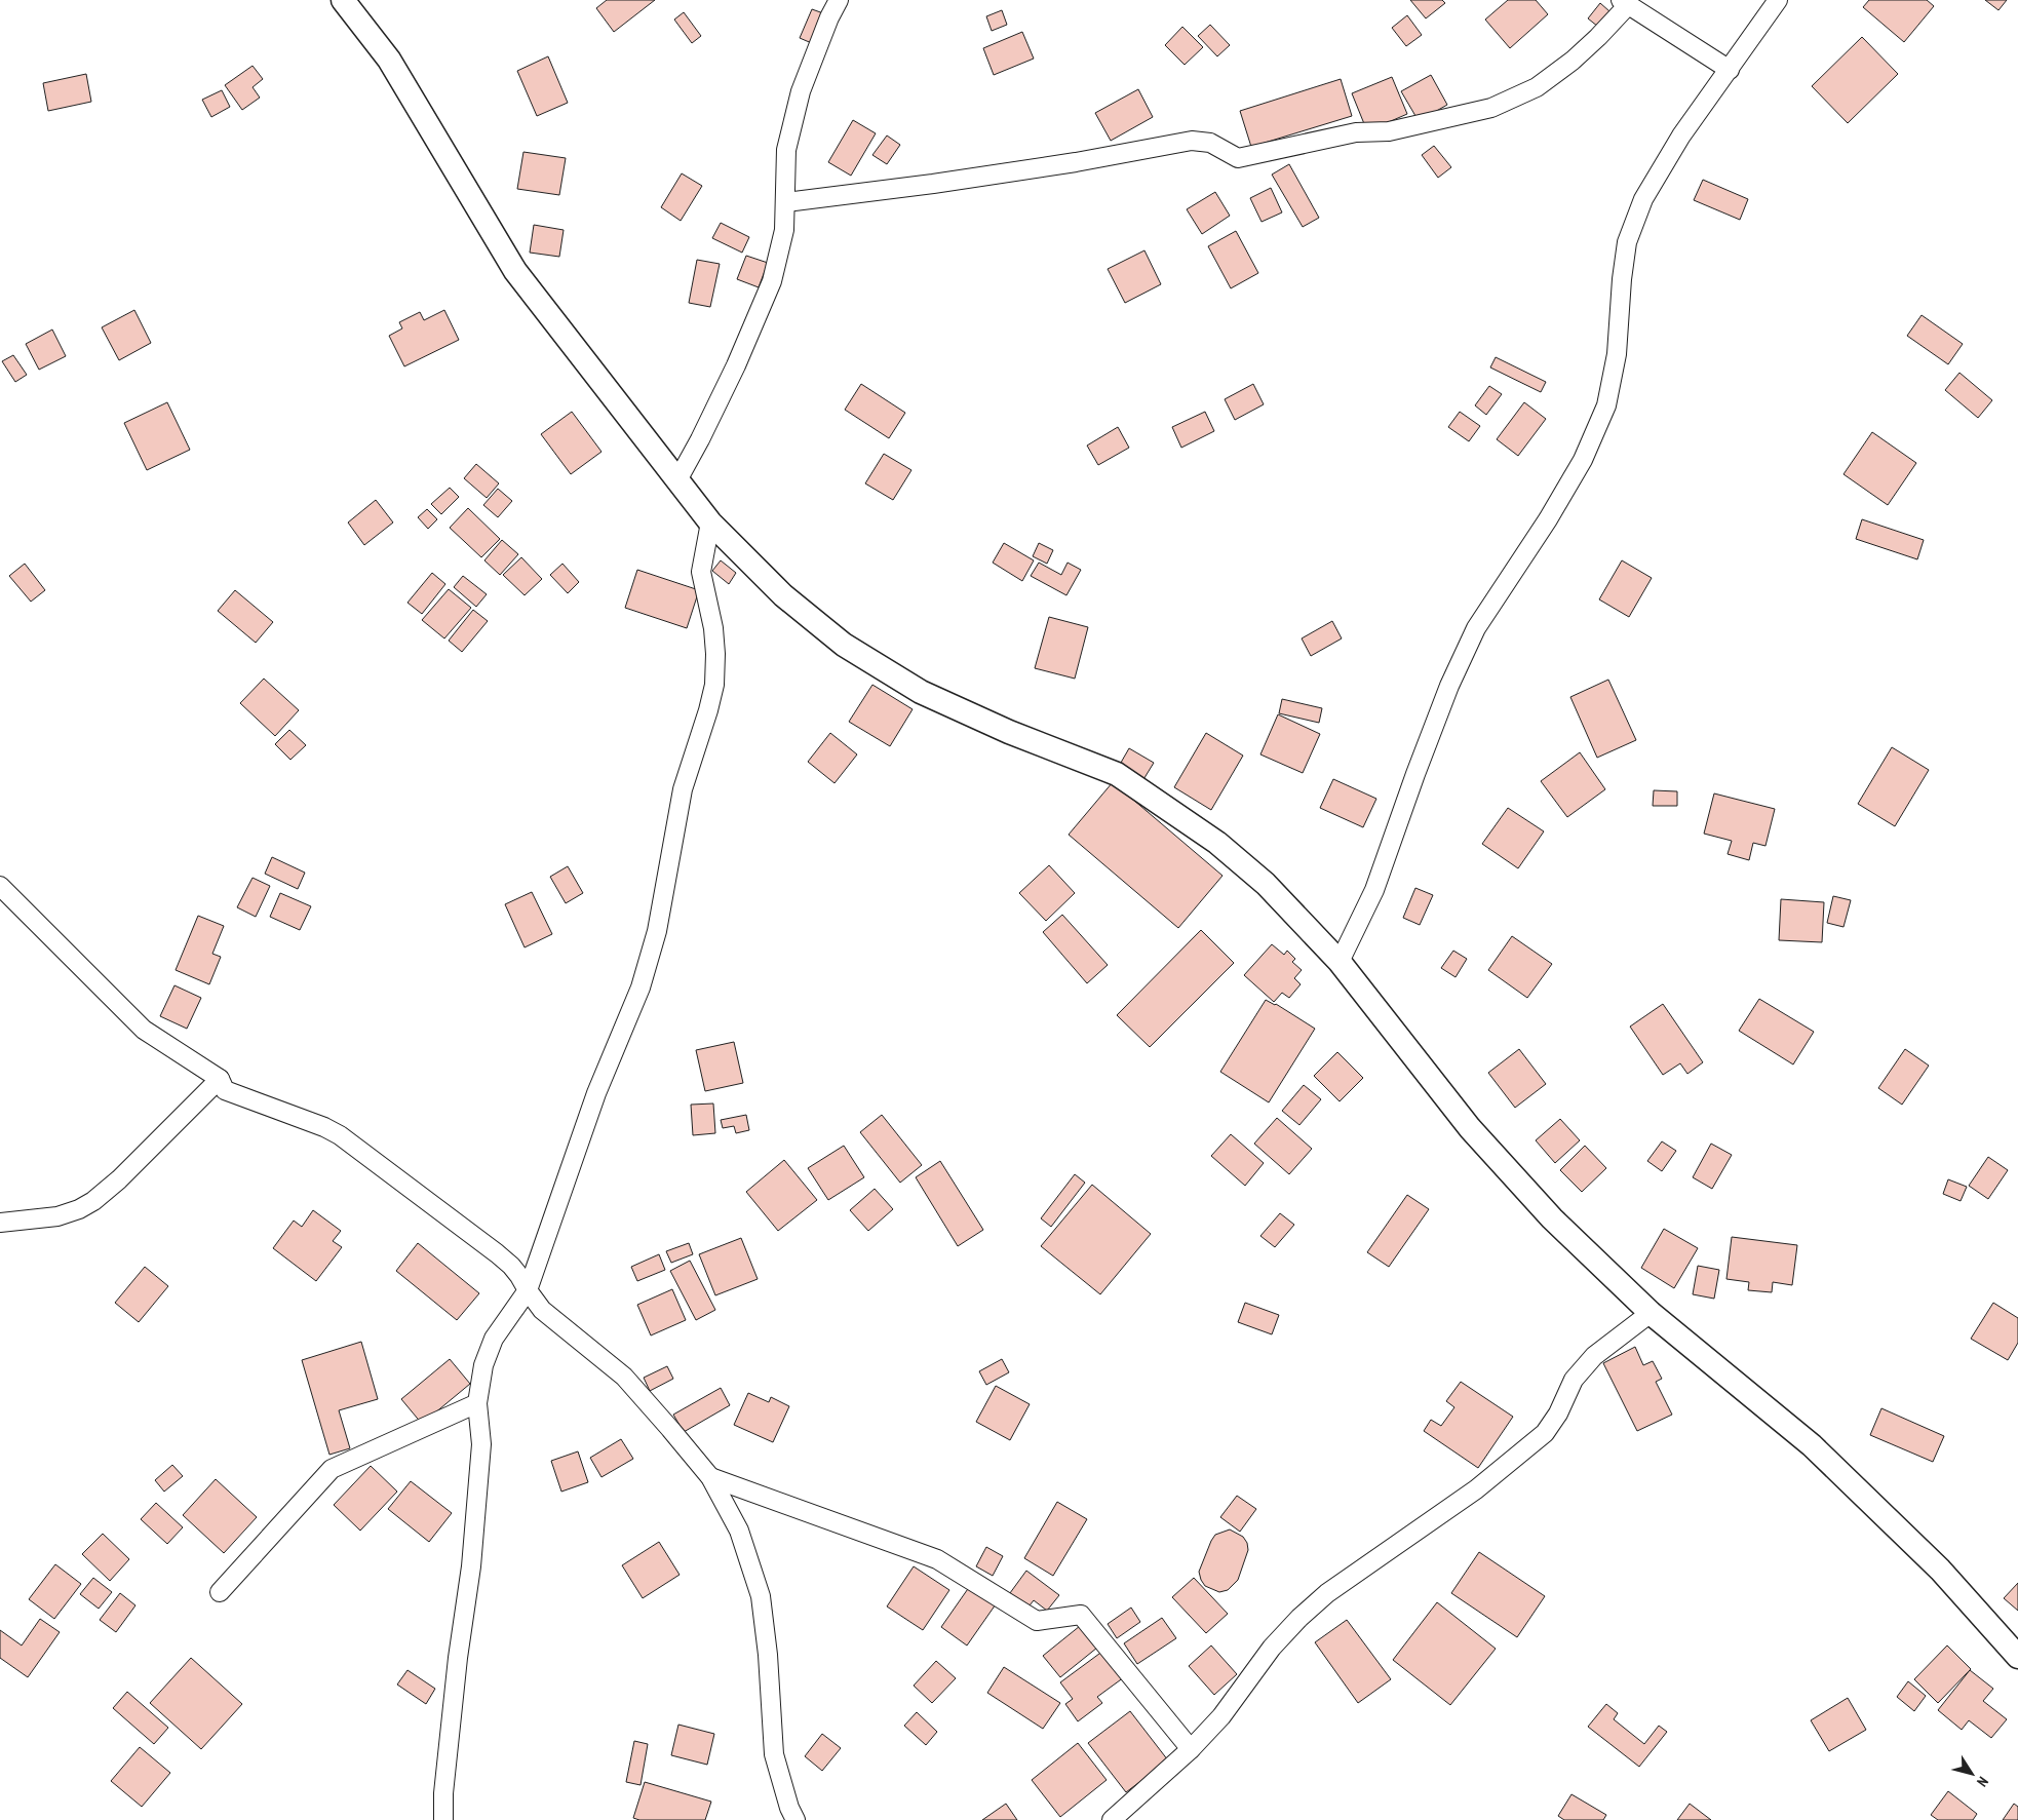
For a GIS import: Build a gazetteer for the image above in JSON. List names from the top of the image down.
{
  "north": "bottom right"
}
